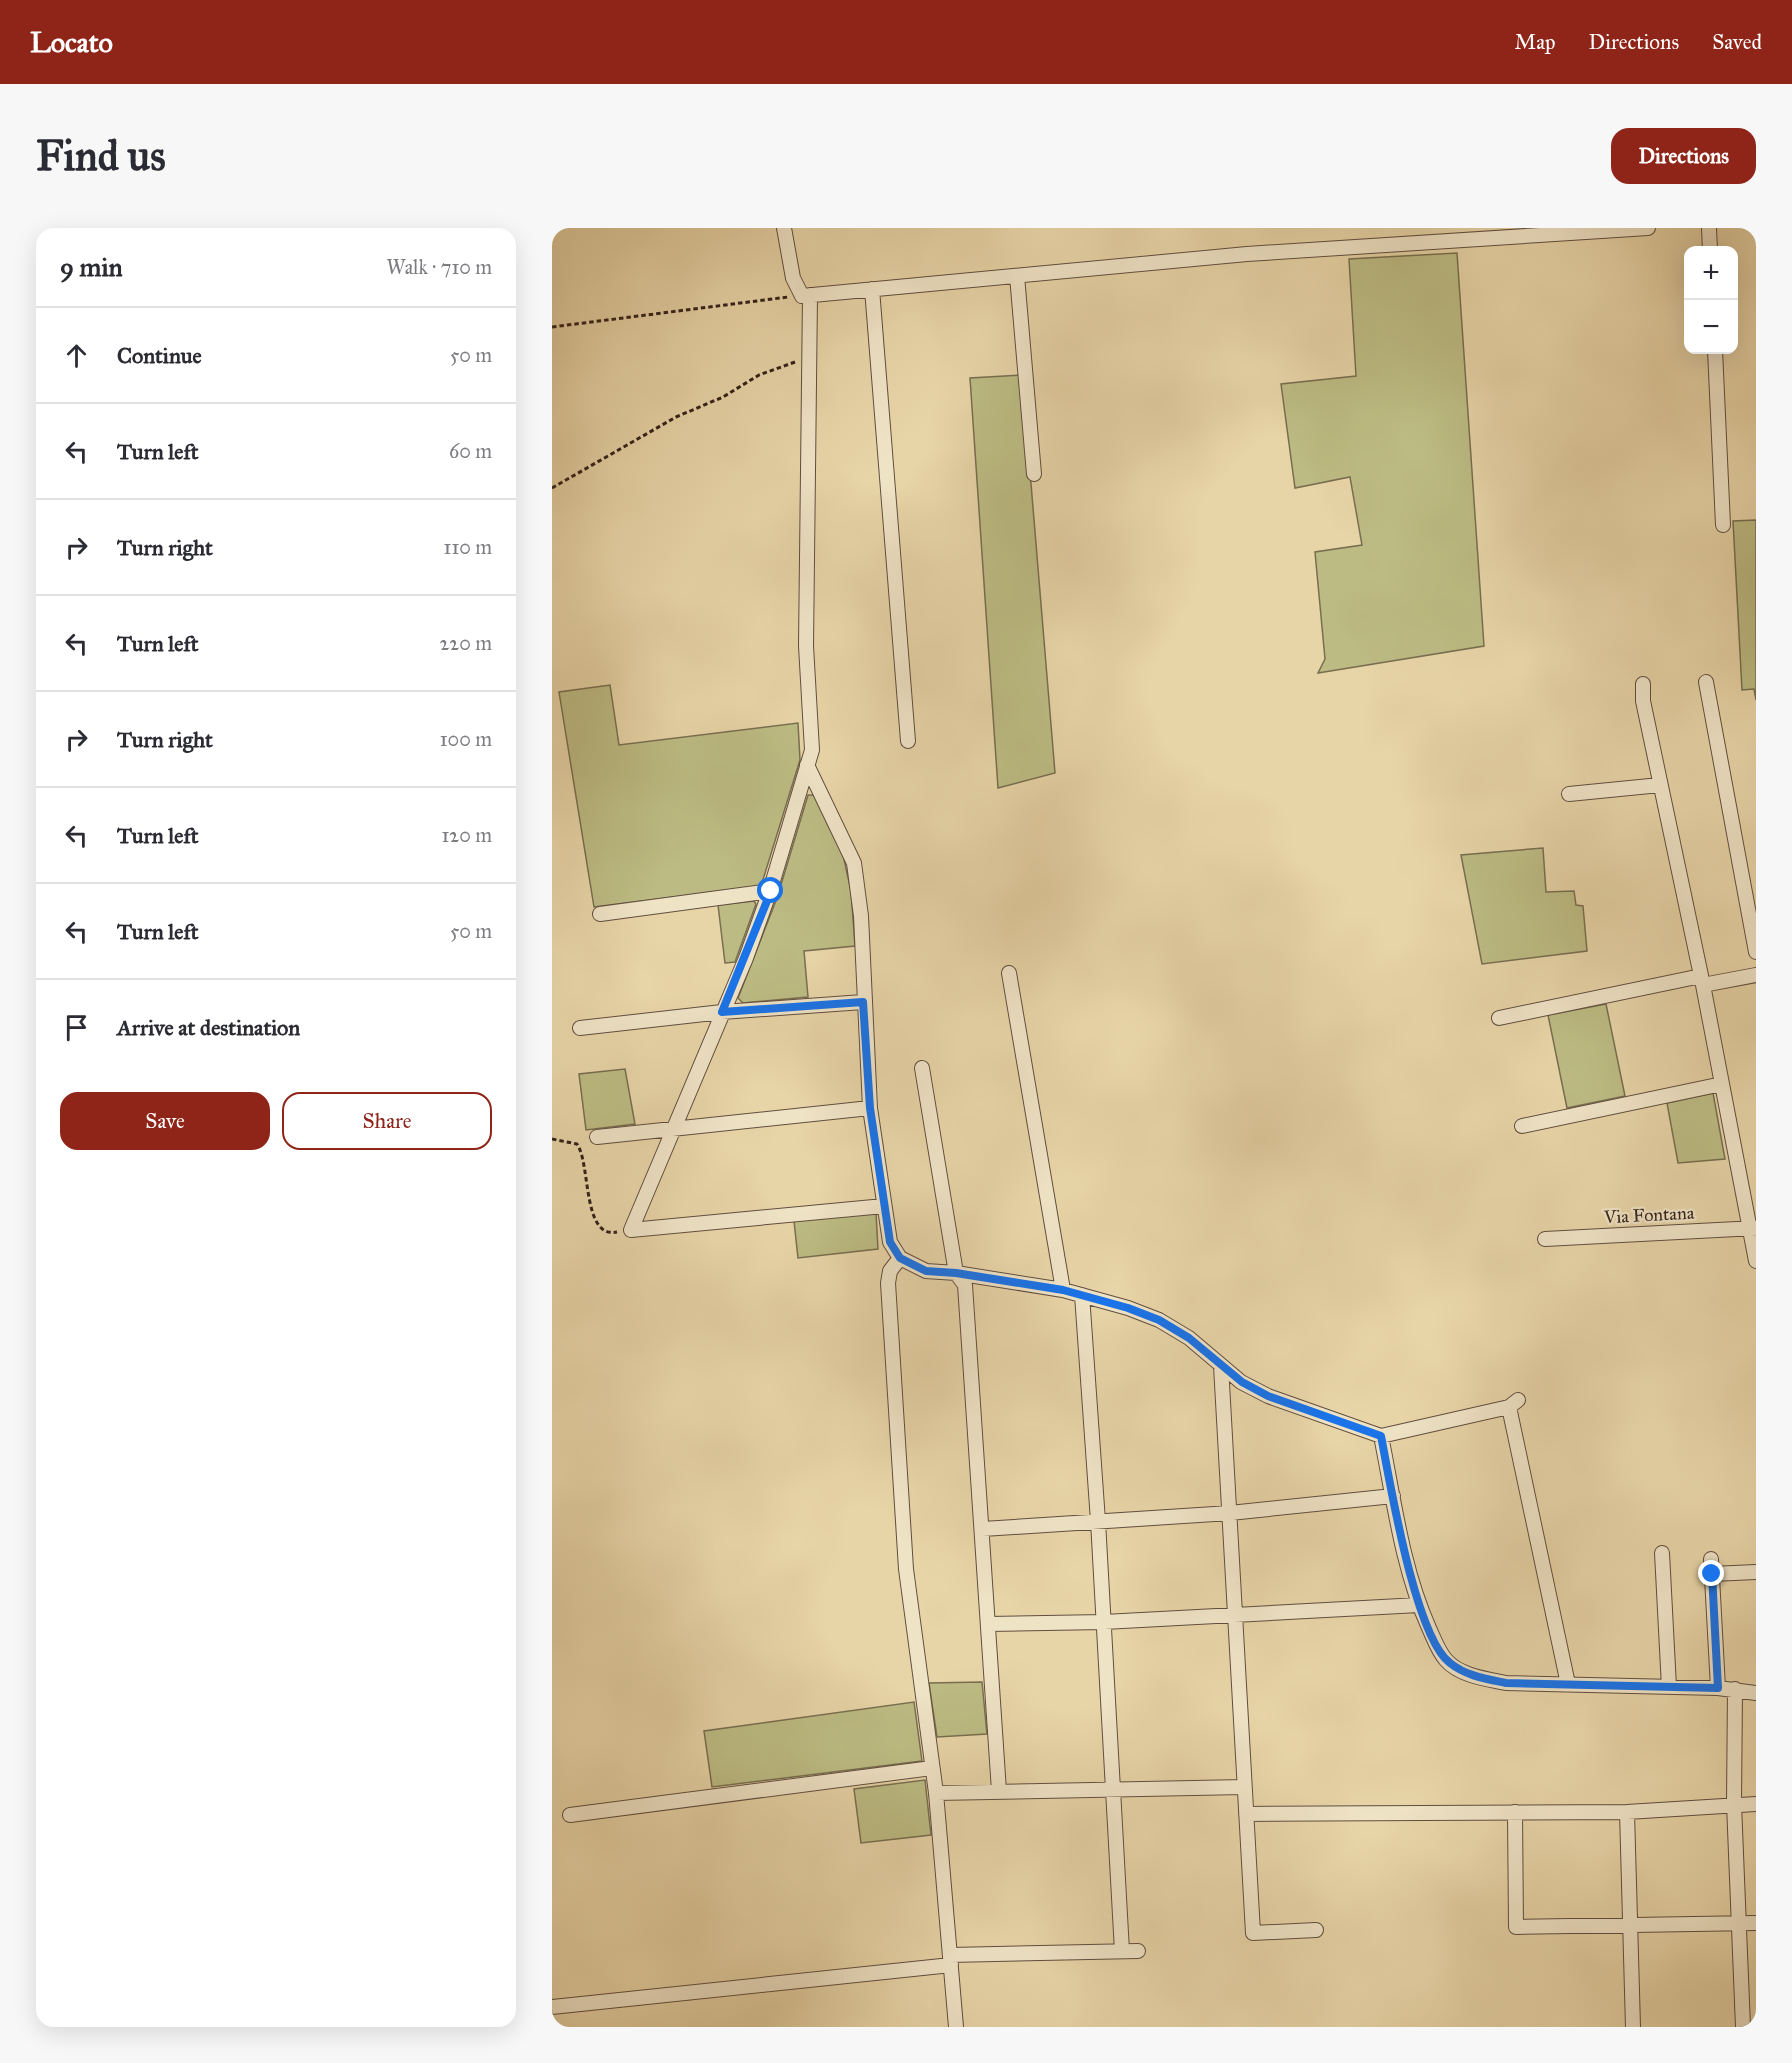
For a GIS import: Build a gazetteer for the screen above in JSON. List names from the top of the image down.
{
  "streets": {
    "street": ["Via Fontana"]
  },
  "page": {
    "header": "Locato",
    "nav": ["Map", "Directions", "Saved"],
    "buttons": [
      "Directions",
      ["Save", "Share"]
    ],
    "title": "Find us",
    "heading": ["9 min", "Walk · 710 m"],
    "map_buttons": ["+", "−"],
    "list": [
      ["Continue", "50 m"],
      ["Turn left", "60 m"],
      ["Turn right", "110 m"],
      ["Turn left", "220 m"],
      ["Turn right", "100 m"],
      ["Turn left", "120 m"],
      ["Turn left", "50 m"],
      "Arrive at destination"
    ]
  }
}
